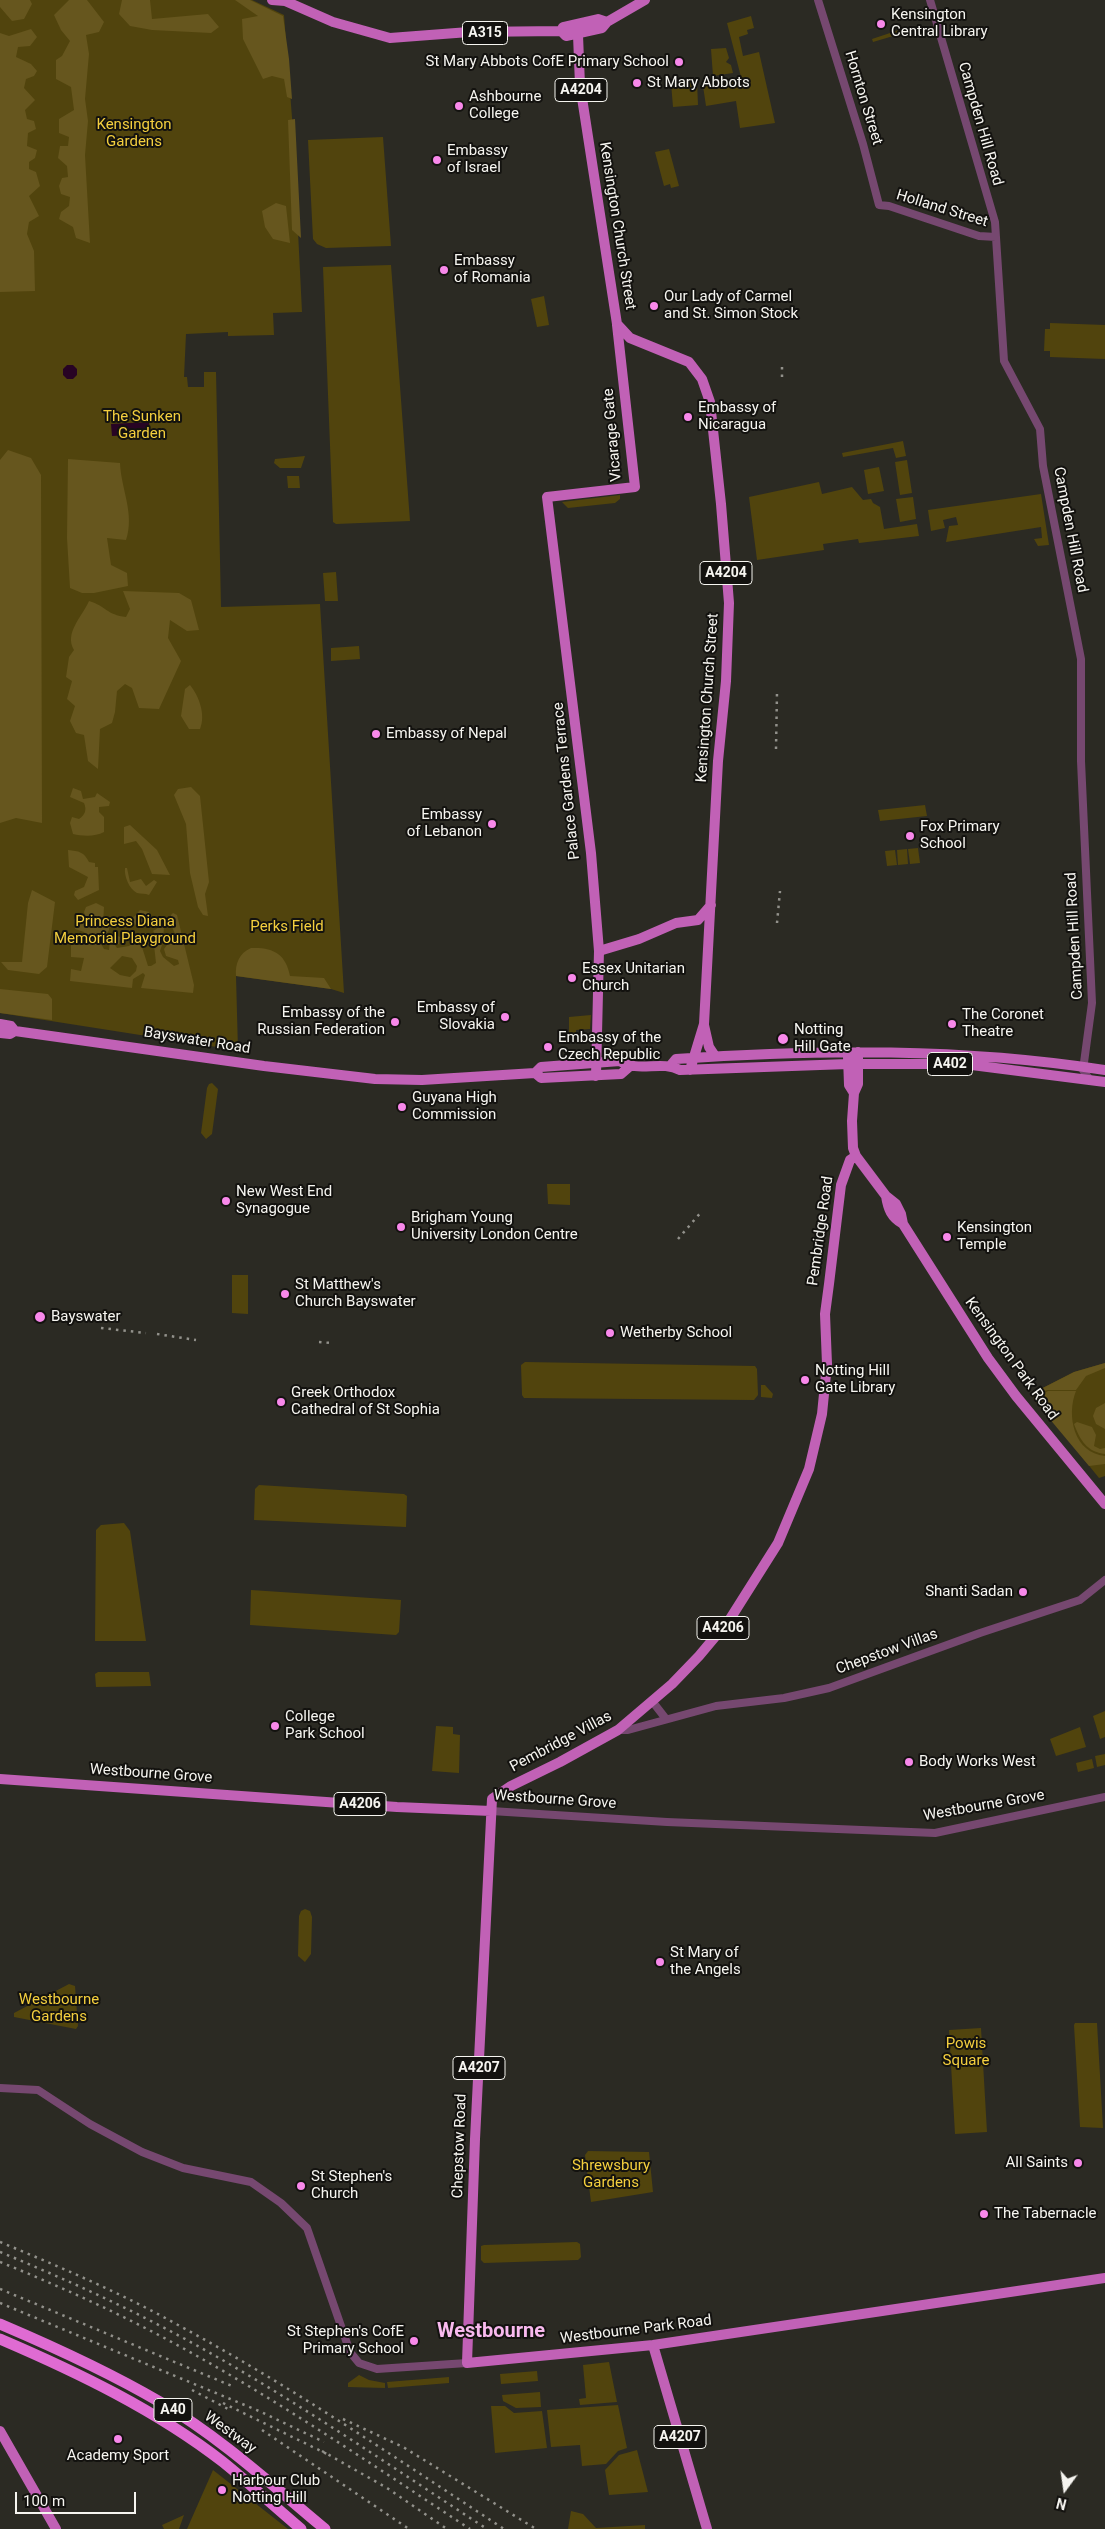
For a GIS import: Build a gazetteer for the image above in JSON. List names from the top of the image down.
{
  "streets": {
    "highway": ["A40", "Westway"],
    "main road": [
      "A315",
      "A4204",
      "Kensington Church Street",
      "Vicarage Gate",
      "Palace Gardens Terrace",
      "Bayswater Road",
      "A402",
      "Pembridge Road",
      "Kensington Park Road",
      "A4206",
      "Pembridge Villas",
      "Westbourne Grove",
      "A4207",
      "Chepstow Road",
      "Westbourne Park Road"
    ],
    "street": [
      "Hornton Street",
      "Campden Hill Road",
      "Holland Street",
      "Chepstow Villas"
    ]
  },
  "crossings": [
    ["A4204", "Kensington Church Street"],
    ["A4204", "A402"],
    ["Hornton Street", "Holland Street"],
    ["Campden Hill Road", "Holland Street"],
    ["Campden Hill Road", "A402"],
    ["Kensington Church Street", "Vicarage Gate"],
    ["Kensington Church Street", "A402"],
    ["Vicarage Gate", "Palace Gardens Terrace"],
    ["Palace Gardens Terrace", "A402"],
    ["Bayswater Road", "A402"],
    ["Pembridge Road", "Kensington Park Road"],
    ["Pembridge Road", "Pembridge Villas"],
    ["Chepstow Villas", "Pembridge Villas"],
    ["Pembridge Villas", "Westbourne Grove"],
    ["Pembridge Villas", "Chepstow Road"],
    ["Westbourne Grove", "Chepstow Road"],
    ["A4207", "Westbourne Park Road"],
    ["Chepstow Road", "Westbourne Park Road"]
  ],
  "districts": ["Westbourne"],
  "parks": [
    "Kensington Gardens",
    "The Sunken Garden",
    "Princess Diana Memorial Playground",
    "Perks Field",
    "Westbourne Gardens",
    "Powis Square",
    "Shrewsbury Gardens"
  ],
  "places": [
    "Kensington Central Library",
    "St Mary Abbots CofE Primary School",
    "St Mary Abbots",
    "Ashbourne College",
    "Embassy of Israel",
    "Embassy of Romania",
    "Our Lady of Carmel and St. Simon Stock",
    "Embassy of Nicaragua",
    "Embassy of Nepal",
    "Embassy of Lebanon",
    "Fox Primary School",
    "Essex Unitarian Church",
    "Embassy of Slovakia",
    "Embassy of the Russian Federation",
    "The Coronet Theatre",
    "Notting Hill Gate",
    "Embassy of the Czech Republic",
    "Guyana High Commission",
    "New West End Synagogue",
    "Brigham Young University London Centre",
    "Kensington Temple",
    "St Matthew's Church Bayswater",
    "Bayswater",
    "Wetherby School",
    "Notting Hill Gate Library",
    "Greek Orthodox Cathedral of St Sophia",
    "Shanti Sadan",
    "College Park School",
    "Body Works West",
    "St Mary of the Angels",
    "All Saints",
    "St Stephen's Church",
    "The Tabernacle",
    "St Stephen's CofE Primary School",
    "Academy Sport",
    "Harbour Club Notting Hill"
  ],
  "scale_bar": "100 m",
  "north": "bottom"
}
